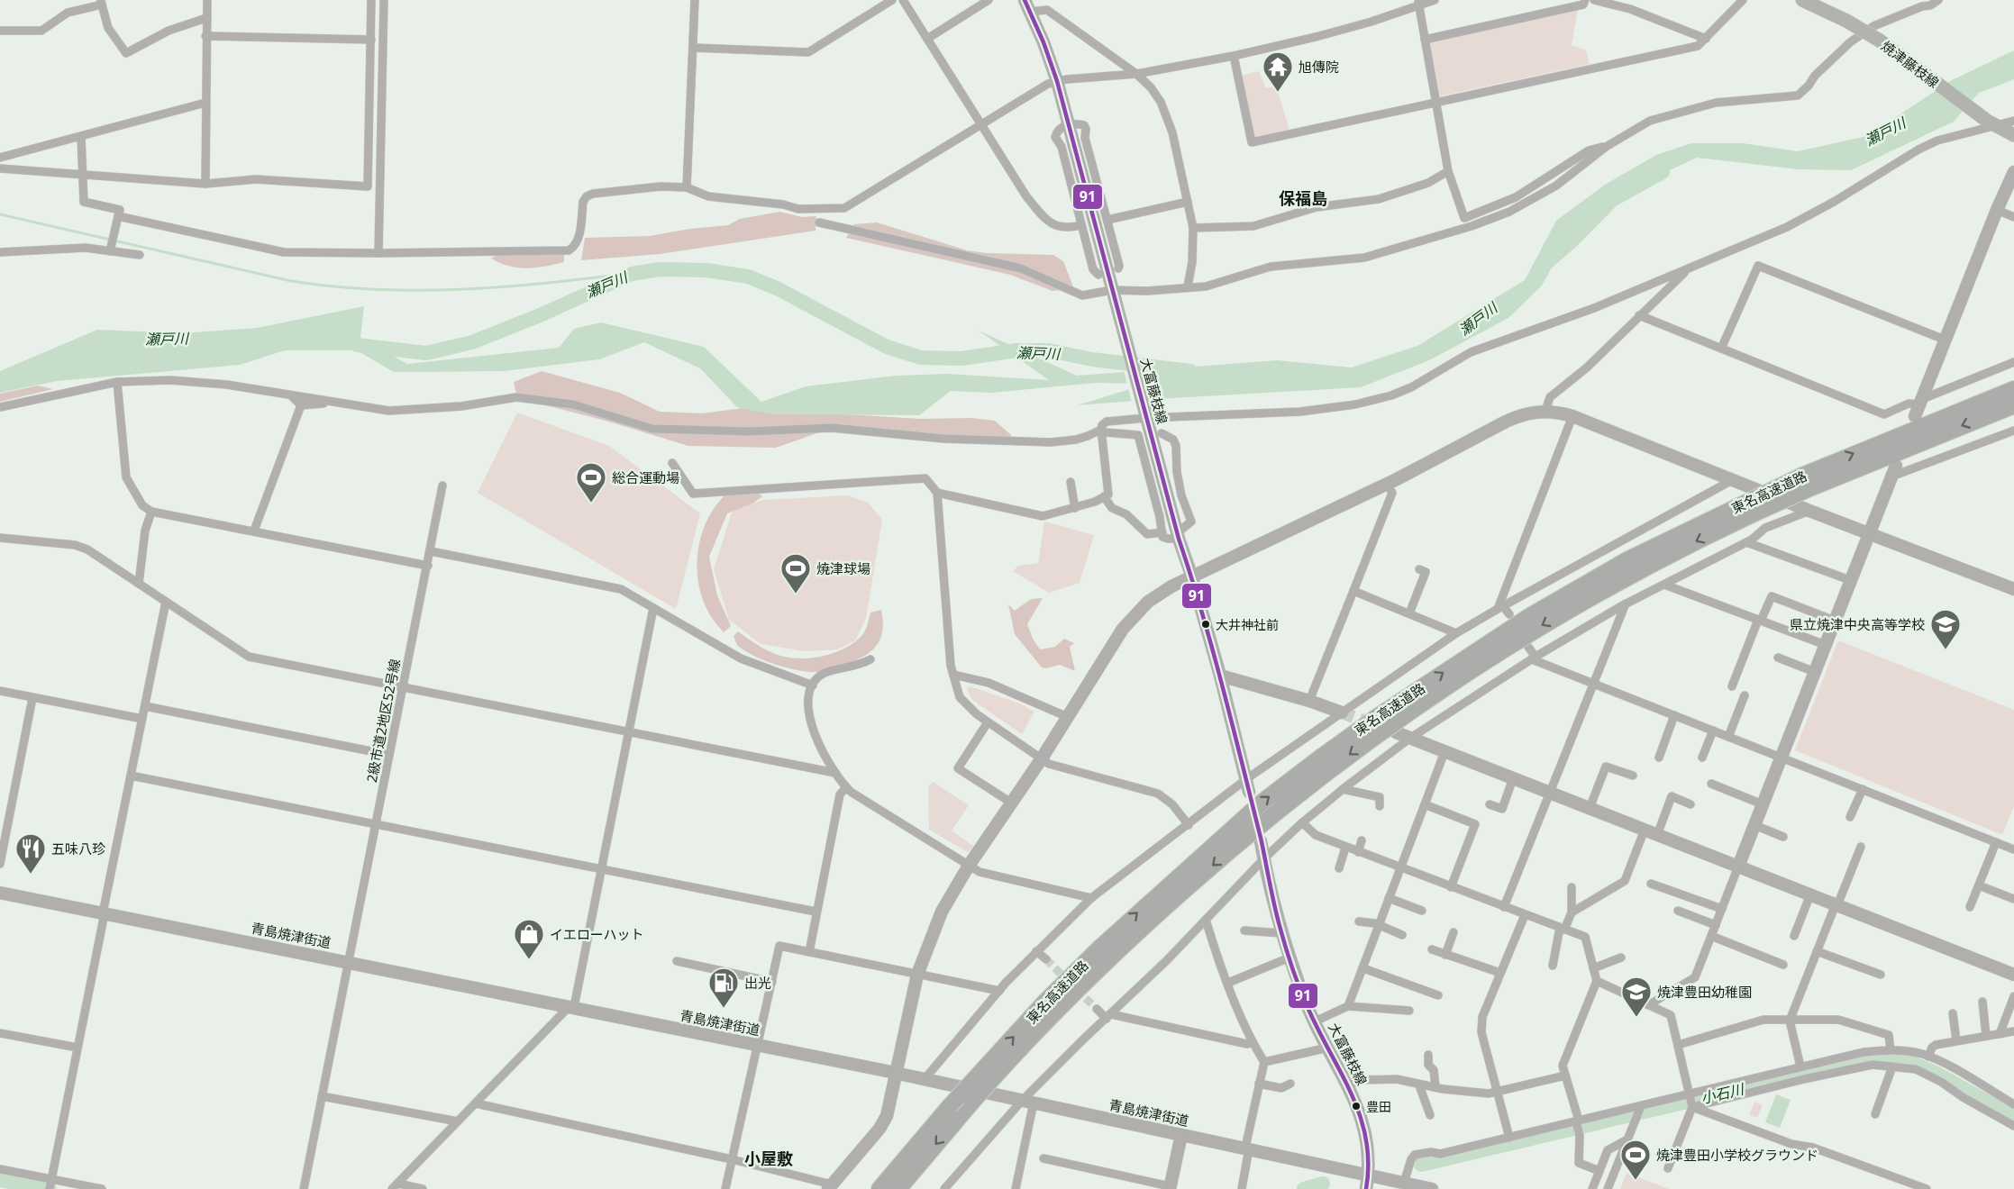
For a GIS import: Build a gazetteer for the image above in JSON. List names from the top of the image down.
{
  "streets": {
    "highway": ["東名高速道路"],
    "main road": ["焼津藤枝線"],
    "street": ["大富藤枝線", "2級市道2地区52号線", "青島焼津街道"]
  },
  "crossings": [
    ["大富藤枝線", "青島焼津街道"],
    ["2級市道2地区52号線", "青島焼津街道"]
  ],
  "districts": ["保福島", "小屋敷"],
  "water": ["瀬戸川", "小石川"],
  "places": {
    "temple": ["旭傳院"],
    "sports": ["総合運動場", "焼津球場", "焼津豊田小学校グラウンド"],
    "other": ["大井神社前", "豊田"],
    "school or university": ["県立焼津中央高等学校", "焼津豊田幼稚園"],
    "restaurant": ["五味八珍"],
    "shop": ["イエローハット"],
    "fuel station": ["出光"]
  },
  "lines": ["transit line 91"]
}
